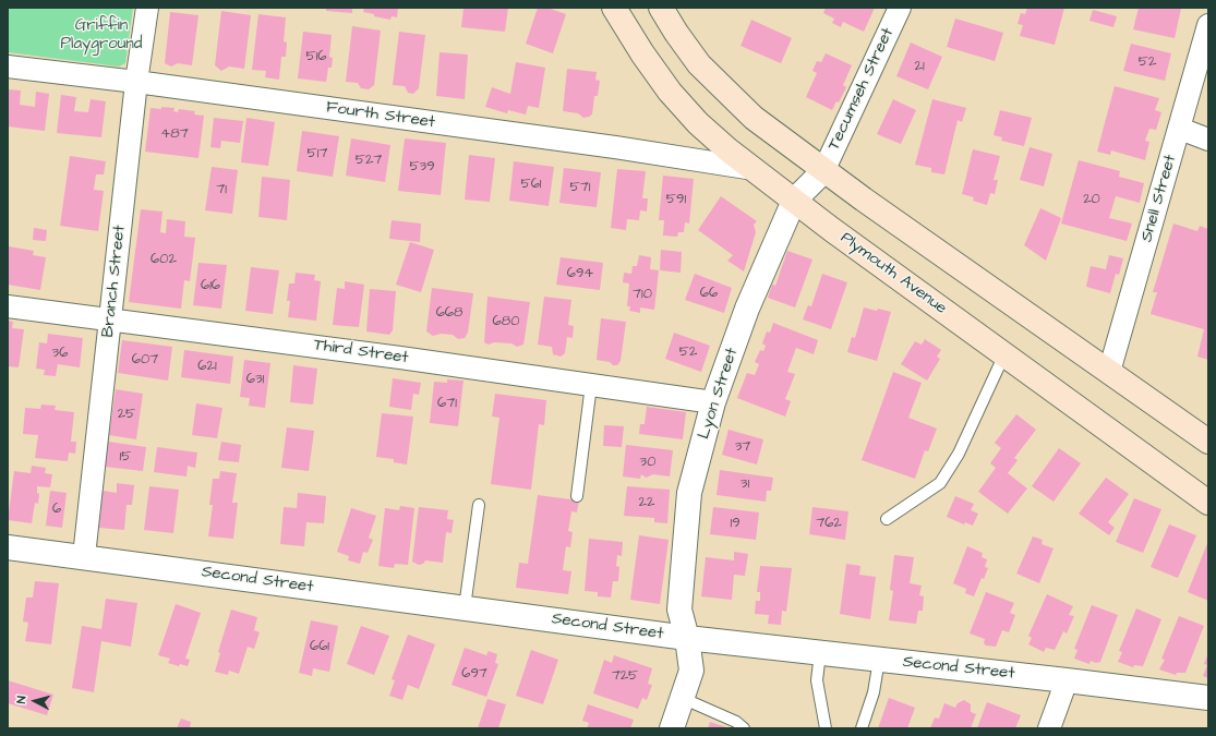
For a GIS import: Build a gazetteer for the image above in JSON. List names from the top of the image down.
{
  "streets": {
    "main road": ["Plymouth Avenue"],
    "street": [
      "Tecumseh Street",
      "Fourth Street",
      "Snell Street",
      "Branch Street",
      "Third Street",
      "Lyon Street",
      "Second Street"
    ]
  },
  "crossings": [
    ["Tecumseh Street", "Lyon Street"],
    ["Fourth Street", "Plymouth Avenue"],
    ["Fourth Street", "Branch Street"],
    ["Plymouth Avenue", "Lyon Street"],
    ["Branch Street", "Third Street"],
    ["Branch Street", "Second Street"],
    ["Third Street", "Lyon Street"],
    ["Lyon Street", "Second Street"]
  ],
  "parks": ["Griffin Playground"],
  "house_numbers": [
    "516",
    "52",
    "21",
    "487",
    "517",
    "527",
    "539",
    "561",
    "571",
    "71",
    "591",
    "20",
    "602",
    "694",
    "616",
    "66",
    "710",
    "668",
    "680",
    "52",
    "36",
    "607",
    "621",
    "631",
    "671",
    "25",
    "37",
    "15",
    "30",
    "31",
    "22",
    "6",
    "19",
    "762",
    "661",
    "697",
    "725"
  ],
  "north": "left"
}
